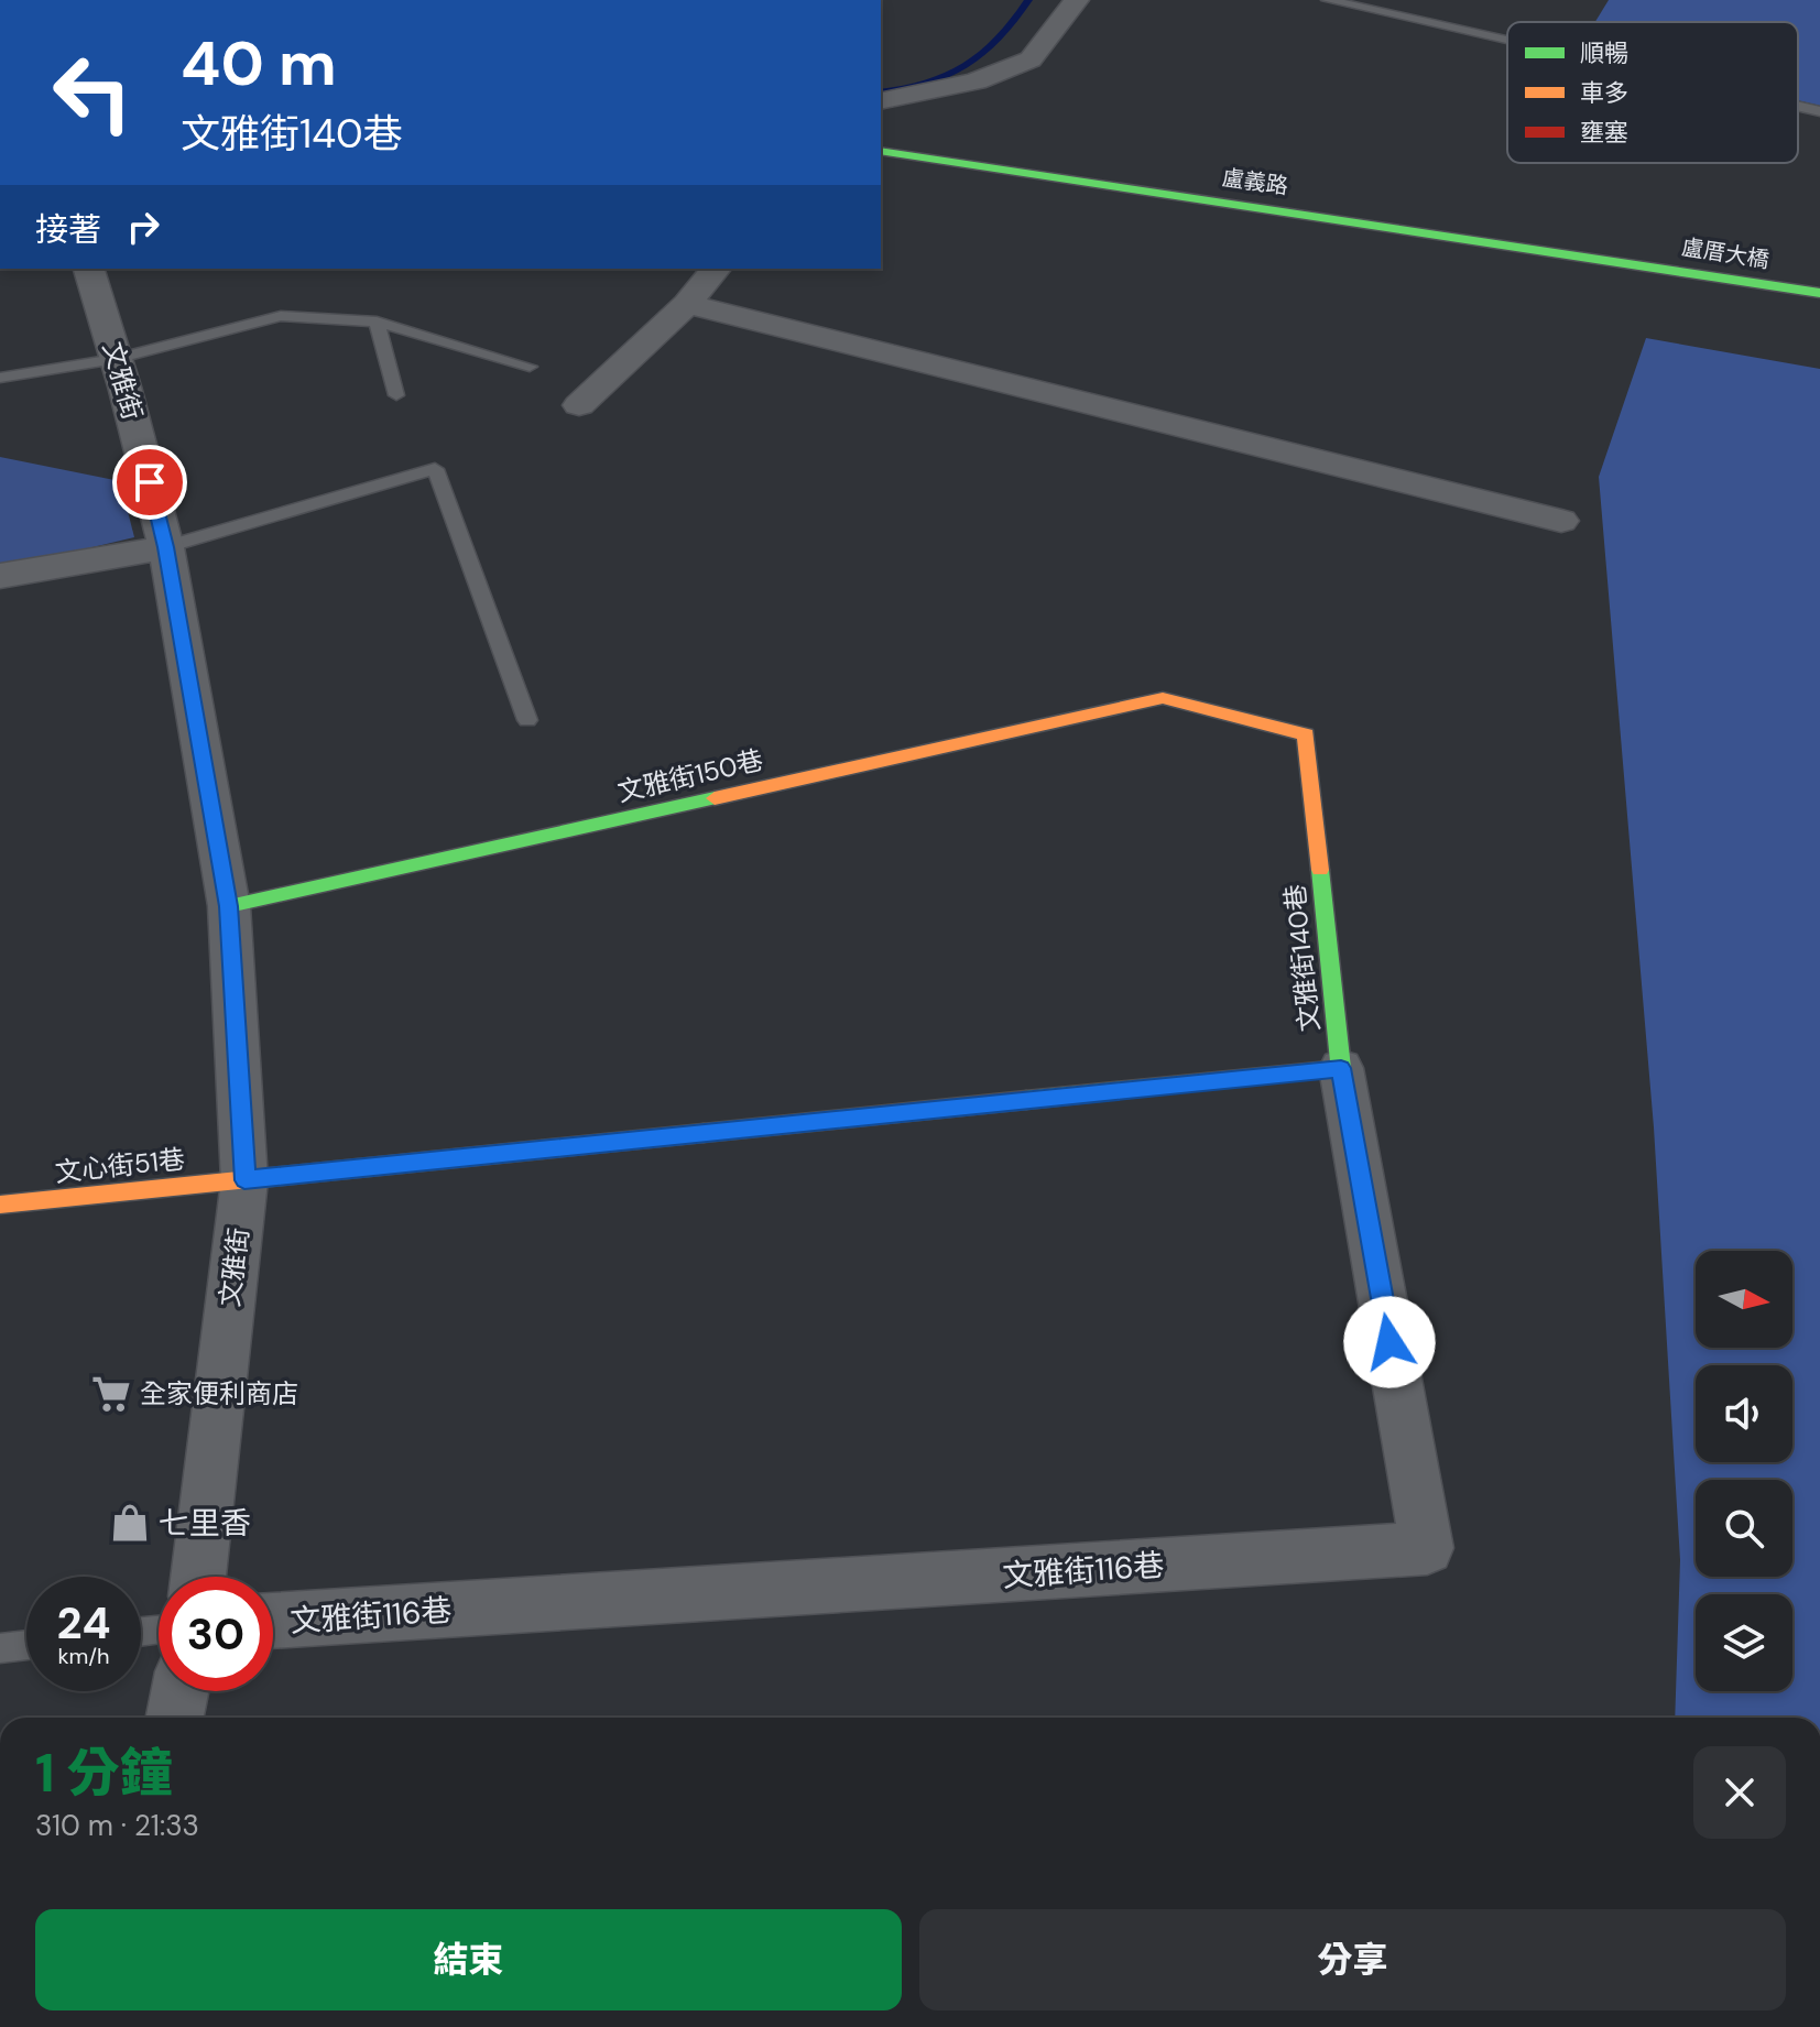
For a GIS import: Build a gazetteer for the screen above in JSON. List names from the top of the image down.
{
  "streets": {
    "street": [
      "盧義路",
      "盧厝大橋",
      "文雅街",
      "文雅街150巷",
      "文雅街140巷",
      "文心街51巷",
      "文雅街116巷"
    ]
  },
  "crossings": [
    ["盧義路", "盧厝大橋"],
    ["文雅街", "文雅街150巷"],
    ["文雅街", "文雅街140巷"],
    ["文雅街", "文心街51巷"],
    ["文雅街150巷", "文雅街140巷"],
    ["文雅街140巷", "文心街51巷"],
    ["文雅街140巷", "文雅街116巷"]
  ],
  "places": {
    "supermarket": ["全家便利商店"],
    "shop": ["七里香"]
  },
  "legend": ["順暢", "車多", "壅塞"],
  "north": "right",
  "page": {
    "turn": ["40 m", "文雅街140巷"],
    "then": "接著",
    "speed": "24 km/h",
    "limit": "30",
    "heading": ["1 分鐘", "310 m · 21:33"],
    "buttons": ["結束", "分享"]
  }
}
